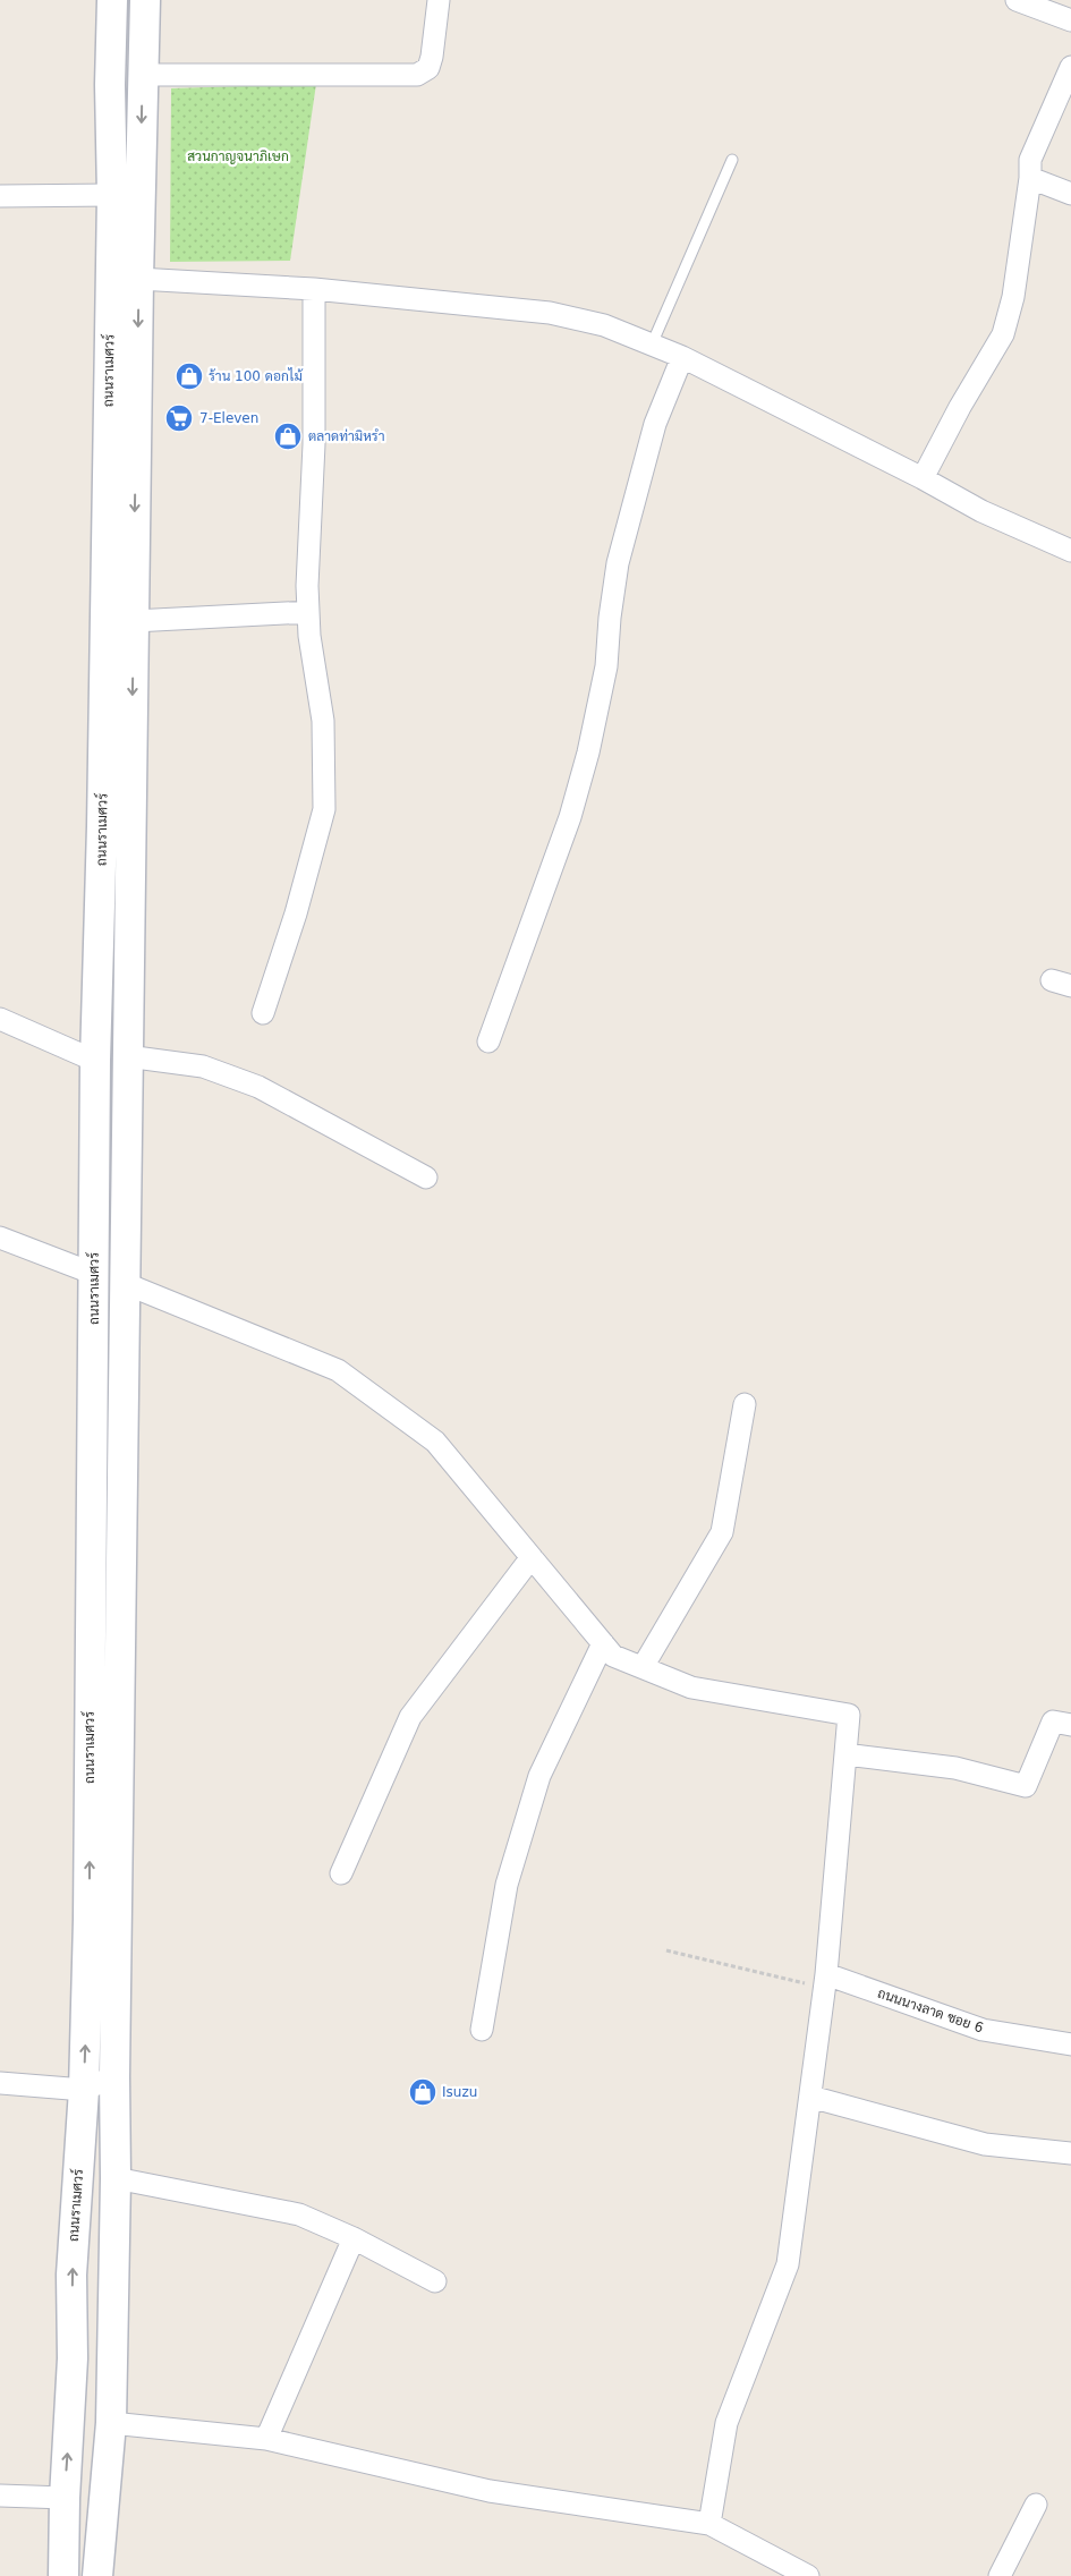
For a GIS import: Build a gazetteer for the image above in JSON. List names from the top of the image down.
{
  "streets": {
    "main road": ["ถนนราเมศวร์"],
    "street": ["ถนนนางลาด ซอย 6"]
  },
  "parks": ["สวนกาญจนาภิเษก"],
  "places": {
    "shop": ["ร้าน 100 ดอกไม้", "ตลาดท่ามิหรำ", "Isuzu"],
    "supermarket": ["7-Eleven"]
  }
}
